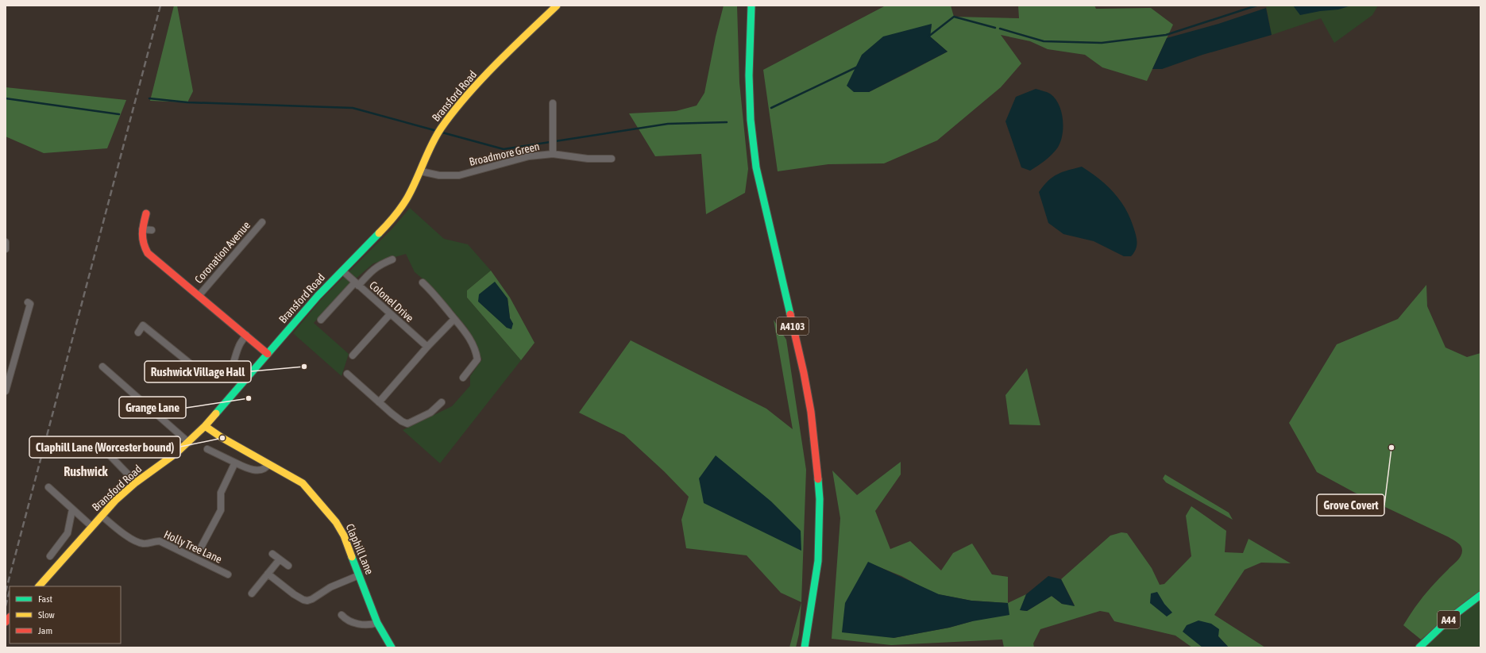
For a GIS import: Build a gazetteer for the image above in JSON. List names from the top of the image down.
{
  "streets": {
    "main road": [
      "Bransford Road",
      "A4103",
      "Claphill Lane",
      "A44"
    ],
    "street": [
      "Broadmore Green",
      "Coronation Avenue",
      "Colonel Drive",
      "Holly Tree Lane"
    ]
  },
  "crossings": [
    ["Bransford Road", "Broadmore Green"],
    ["Bransford Road", "Colonel Drive"],
    ["Bransford Road", "Holly Tree Lane"],
    ["Bransford Road", "Claphill Lane"]
  ],
  "districts": ["Rushwick"],
  "places": [
    "Rushwick Village Hall",
    "Grange Lane",
    "Claphill Lane (Worcester bound)",
    "Grove Covert"
  ],
  "legend": ["Fast", "Slow", "Jam"]
}
